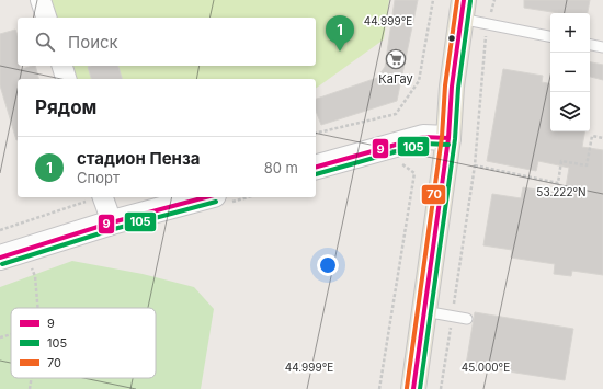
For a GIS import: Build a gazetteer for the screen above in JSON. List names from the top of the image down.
{
  "places": {
    "supermarket": ["КаГау"]
  },
  "lines": ["transit line 9", "transit line 70", "transit line 105"],
  "legend": ["9", "105", "70"],
  "page": {
    "map_buttons": ["+", "−"],
    "pins": "1",
    "search": "Поиск",
    "heading": "Рядом",
    "list": [
      {
        "mark": "1",
        "name": "стадион Пенза",
        "note": "Спорт",
        "value": "80 m"
      }
    ]
  },
  "coordinates": ["44.999°E", "53.222°N", "45.000°E"]
}
